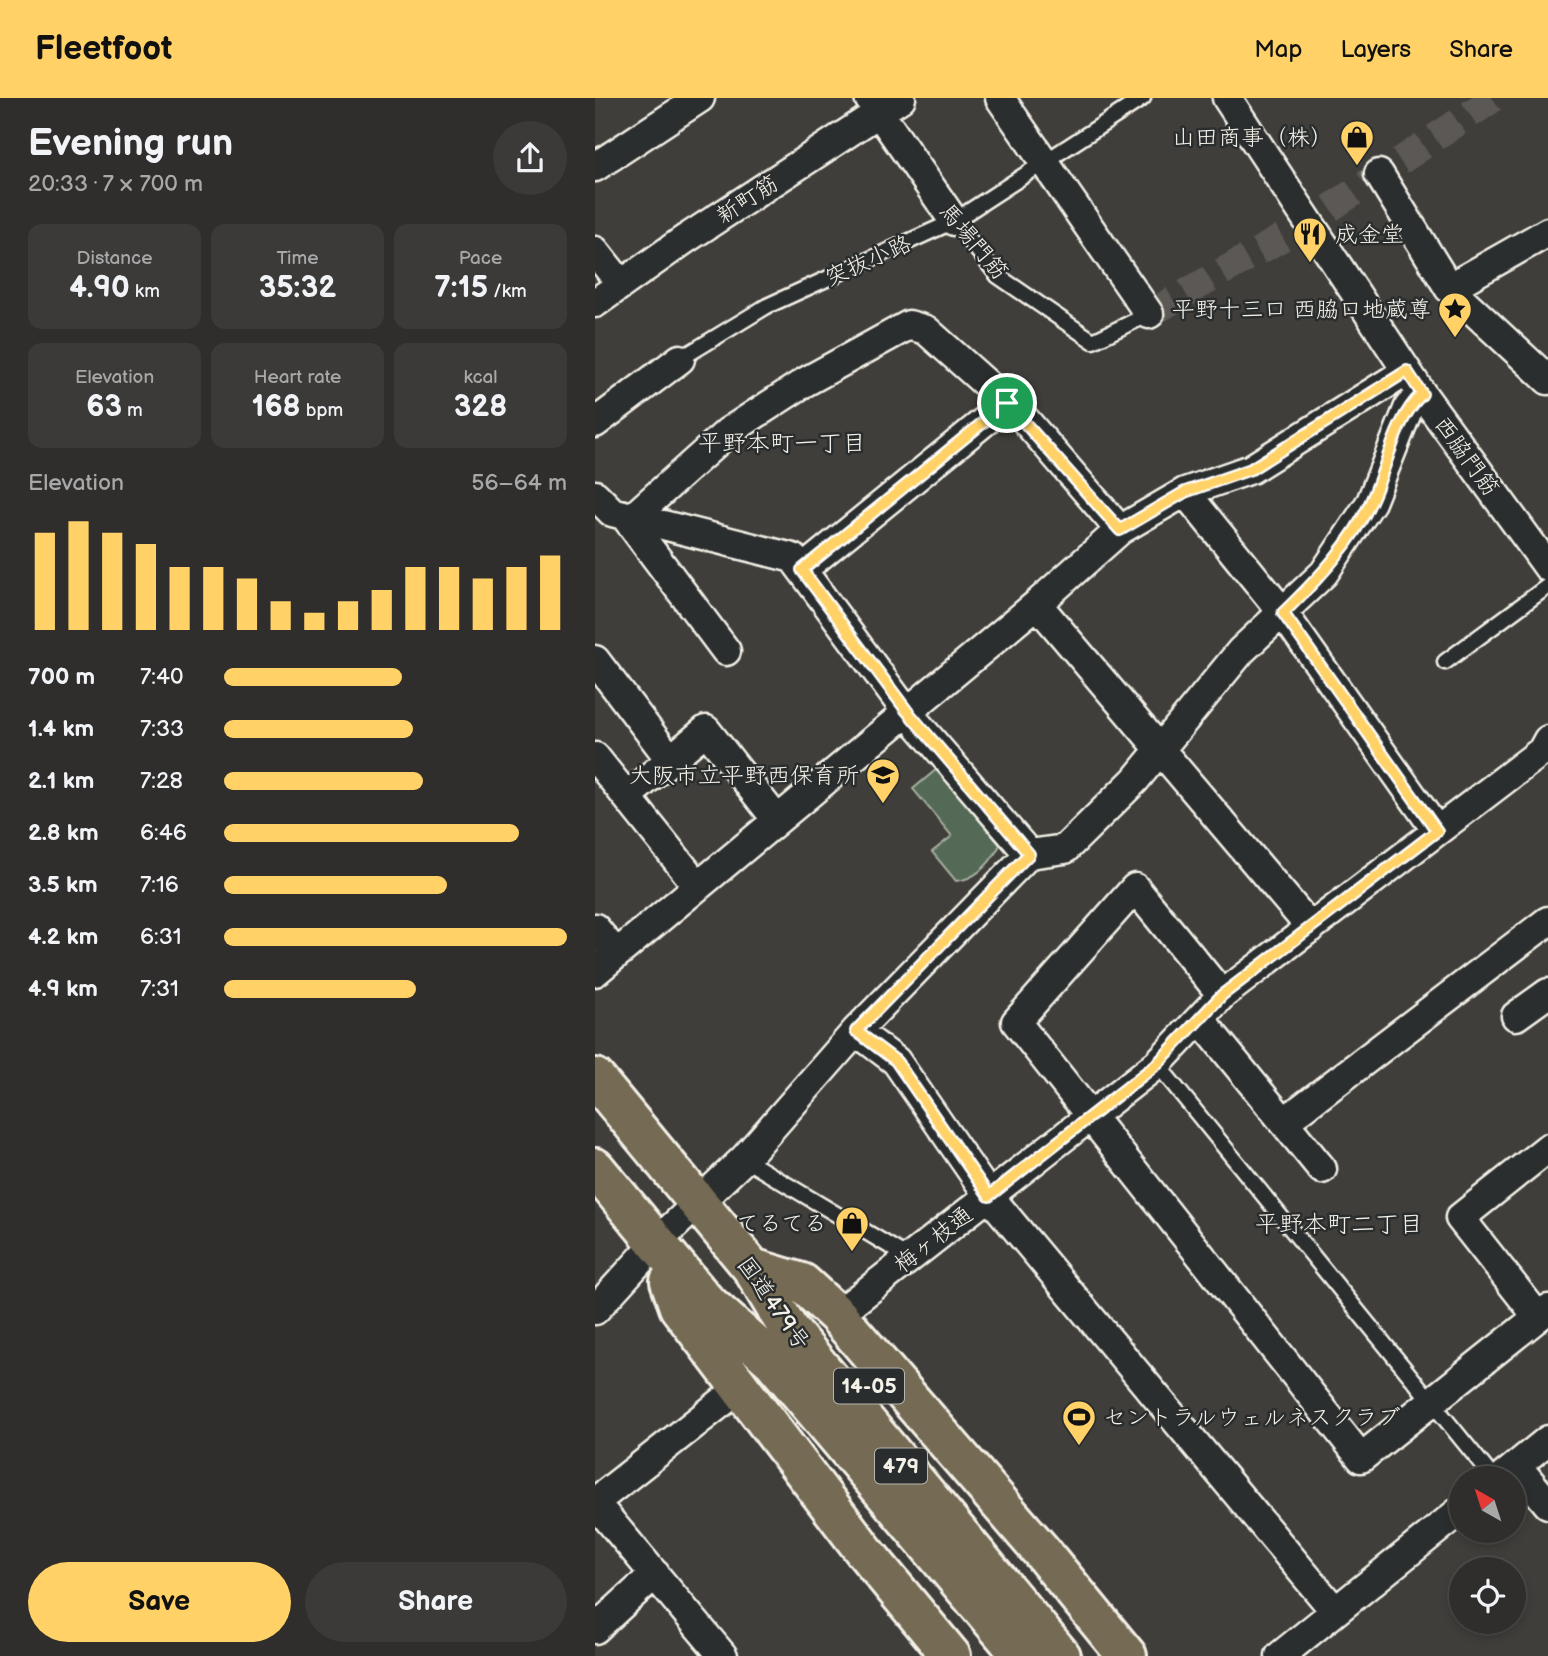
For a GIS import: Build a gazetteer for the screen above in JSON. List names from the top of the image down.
{
  "streets": {
    "highway": ["国道479号", "14-05", "479"],
    "street": [
      "新町筋",
      "馬場門筋",
      "突抜小路",
      "西脇門筋",
      "梅ヶ枝通"
    ]
  },
  "crossings": [
    ["新町筋", "馬場門筋"],
    ["馬場門筋", "突抜小路"],
    ["国道479号", "14-05"]
  ],
  "districts": ["平野本町一丁目", "平野本町二丁目"],
  "places": {
    "shop": ["山田商事（株）", "てるてる"],
    "restaurant": ["成金堂"],
    "place": ["平野十三口 西脇口地蔵尊"],
    "school or university": ["大阪市立平野西保育所"],
    "sports": ["セントラルウェルネスクラブ"]
  },
  "north": "top left",
  "page": {
    "header": "Fleetfoot",
    "nav": ["Map", "Layers", "Share"],
    "heading": ["Evening run", "20:33 · 7 × 700 m"],
    "stats": [
      ["Distance", "4.90 km"],
      ["Time", "35:32"],
      ["Pace", "7:15 /km"],
      ["Elevation", "63 m"],
      ["Heart rate", "168 bpm"],
      ["kcal", "328"]
    ],
    "chart": ["Elevation", "56–64 m"],
    "list": [
      {
        "name": "700 m",
        "note": "7:40"
      },
      {
        "name": "1.4 km",
        "note": "7:33"
      },
      {
        "name": "2.1 km",
        "note": "7:28"
      },
      {
        "name": "2.8 km",
        "note": "6:46"
      },
      {
        "name": "3.5 km",
        "note": "7:16"
      },
      {
        "name": "4.2 km",
        "note": "6:31"
      },
      {
        "name": "4.9 km",
        "note": "7:31"
      }
    ],
    "buttons": ["Save", "Share"]
  }
}
